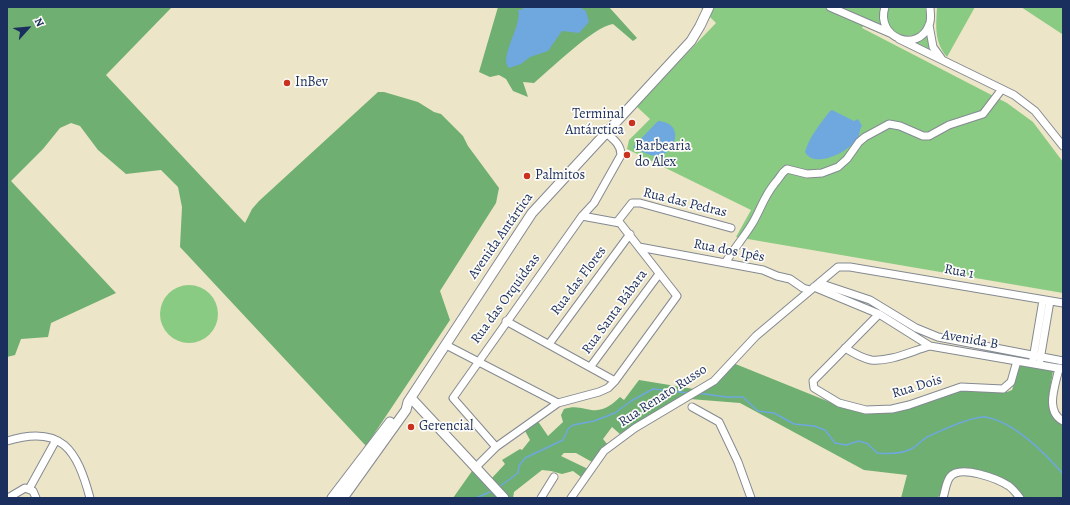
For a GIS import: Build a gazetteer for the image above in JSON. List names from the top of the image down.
{
  "streets": {
    "main road": ["Avenida Antártica"],
    "street": [
      "Rua das Pedras",
      "Rua dos Ipês",
      "Rua 1",
      "Rua das Flores",
      "Rua das Orquídeas",
      "Rua Santa Bábara",
      "Avenida B",
      "Rua Dois",
      "Rua Renato Russo"
    ]
  },
  "crossings": [
    ["Avenida Antártica", "Rua das Orquídeas"],
    ["Rua dos Ipês", "Avenida B"],
    ["Rua dos Ipês", "Rua Renato Russo"],
    ["Rua 1", "Rua Renato Russo"],
    ["Avenida B", "Rua Dois"],
    ["Avenida B", "Rua Renato Russo"]
  ],
  "places": [
    "InBev",
    "Terminal Antárctica",
    "Barbearia do Alex",
    "Palmitos",
    "Gerencial"
  ],
  "north": "top right"
}
